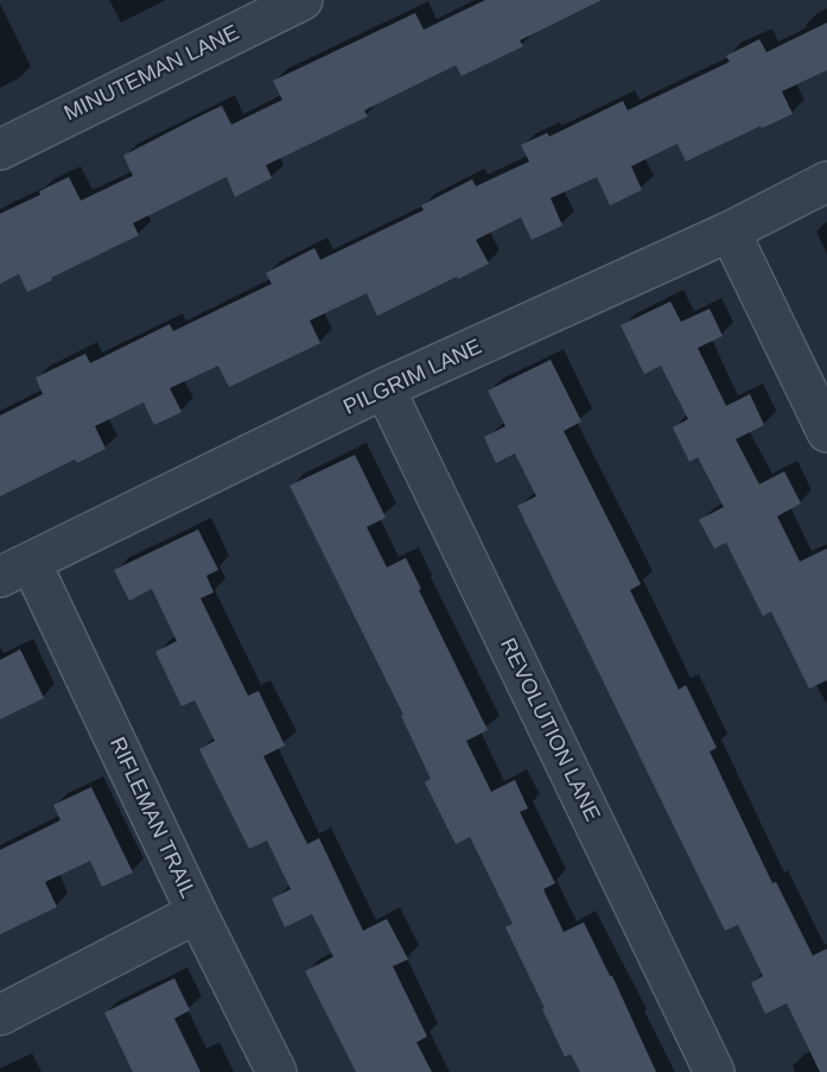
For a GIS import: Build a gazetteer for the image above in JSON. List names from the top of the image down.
{
  "streets": {
    "street": [
      "MINUTEMAN LANE",
      "PILGRIM LANE",
      "REVOLUTION LANE",
      "RIFLEMAN TRAIL"
    ]
  },
  "crossings": [
    ["PILGRIM LANE", "REVOLUTION LANE"],
    ["PILGRIM LANE", "RIFLEMAN TRAIL"]
  ]
}
